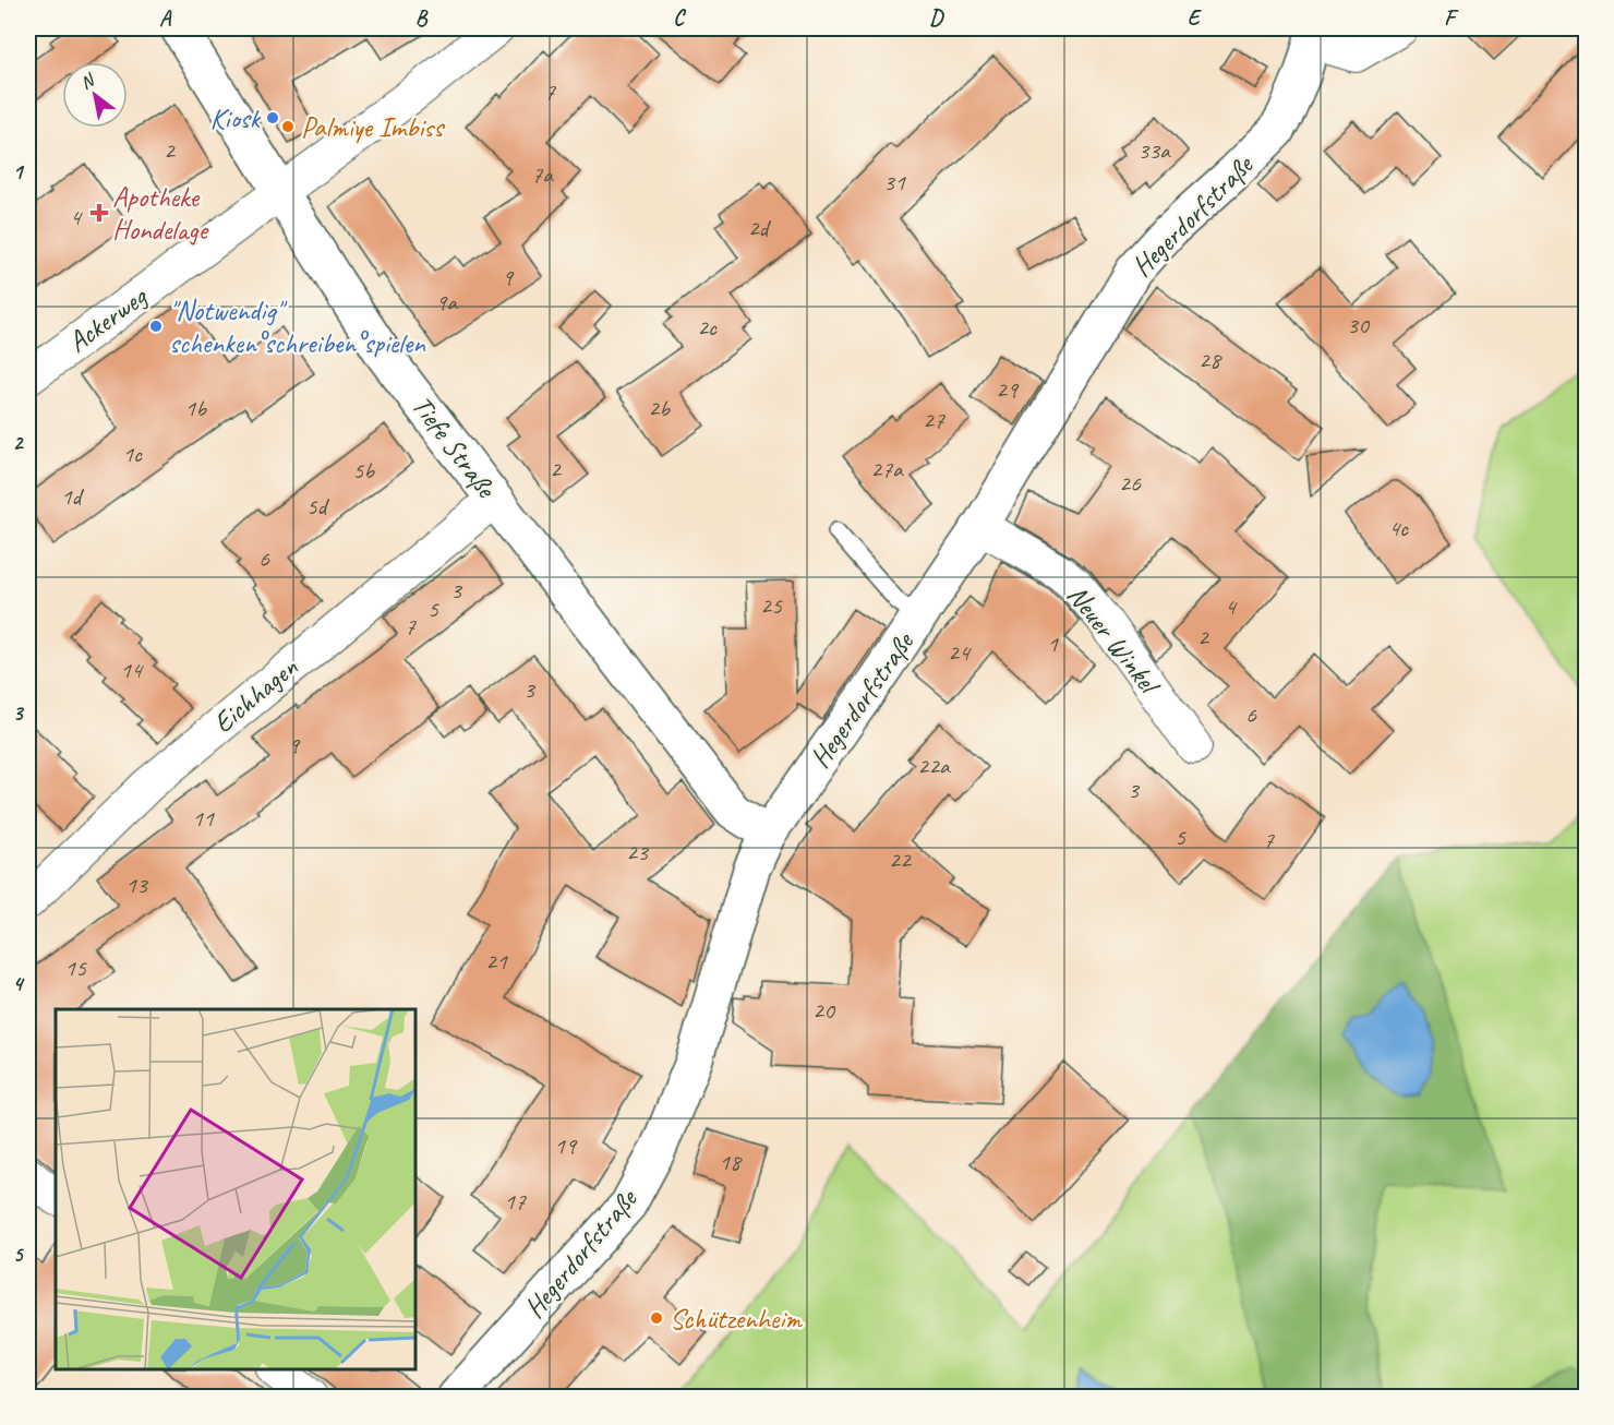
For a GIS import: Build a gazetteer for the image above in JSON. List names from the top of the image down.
{
  "streets": {
    "main road": ["Hegerdorfstraße", "Tiefe Straße"],
    "street": ["Ackerweg", "Neuer Winkel", "Eichhagen"]
  },
  "crossings": [
    ["Hegerdorfstraße", "Tiefe Straße"],
    ["Hegerdorfstraße", "Neuer Winkel"],
    ["Ackerweg", "Tiefe Straße"],
    ["Tiefe Straße", "Eichhagen"]
  ],
  "places": {
    "other": [
      "Kiosk",
      "Palmiye Imbiss",
      "\"Notwendig\" schenken°schreiben°spielen",
      "Schützenheim"
    ],
    "health": ["Apotheke Hondelage"]
  },
  "house_numbers": [
    "7",
    "2",
    "33a",
    "7a",
    "31",
    "4",
    "2d",
    "9",
    "9a",
    "30",
    "2c",
    "28",
    "29",
    "1b",
    "2b",
    "27",
    "1c",
    "2",
    "27a",
    "5b",
    "26",
    "1d",
    "5d",
    "4c",
    "6",
    "3",
    "25",
    "4",
    "5",
    "7",
    "2",
    "1",
    "24",
    "14",
    "3",
    "6",
    "9",
    "22a",
    "3",
    "11",
    "5",
    "7",
    "23",
    "22",
    "13",
    "21",
    "15",
    "20",
    "19",
    "18",
    "17"
  ],
  "north": "top left",
  "grid": {
    "columns": [
      "A",
      "B",
      "C",
      "D",
      "E",
      "F"
    ],
    "rows": [
      "1",
      "2",
      "3",
      "4",
      "5"
    ]
  }
}
